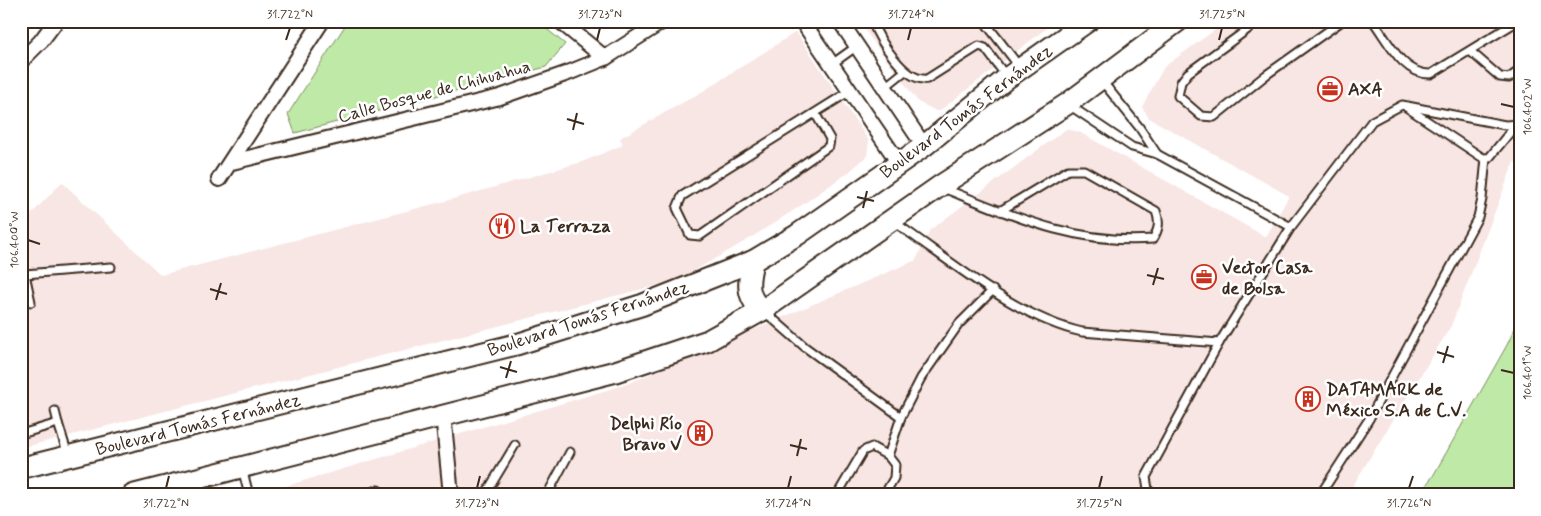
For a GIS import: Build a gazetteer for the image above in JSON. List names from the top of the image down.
{
  "streets": {
    "main road": ["Boulevard Tomás Fernández"],
    "street": ["Calle Bosque de Chihuahua"]
  },
  "places": {
    "office": ["AXA", "Vector Casa de Bolsa"],
    "restaurant": ["La Terraza"],
    "building": ["DATAMARK de México S.A de C.V.", "Delphi Río Bravo V"]
  },
  "coordinates": [
    "31.722°N",
    "31.723°N",
    "31.724°N",
    "31.725°N",
    "106.402°W",
    "106.400°W",
    "106.401°W",
    "31.726°N"
  ]
}
